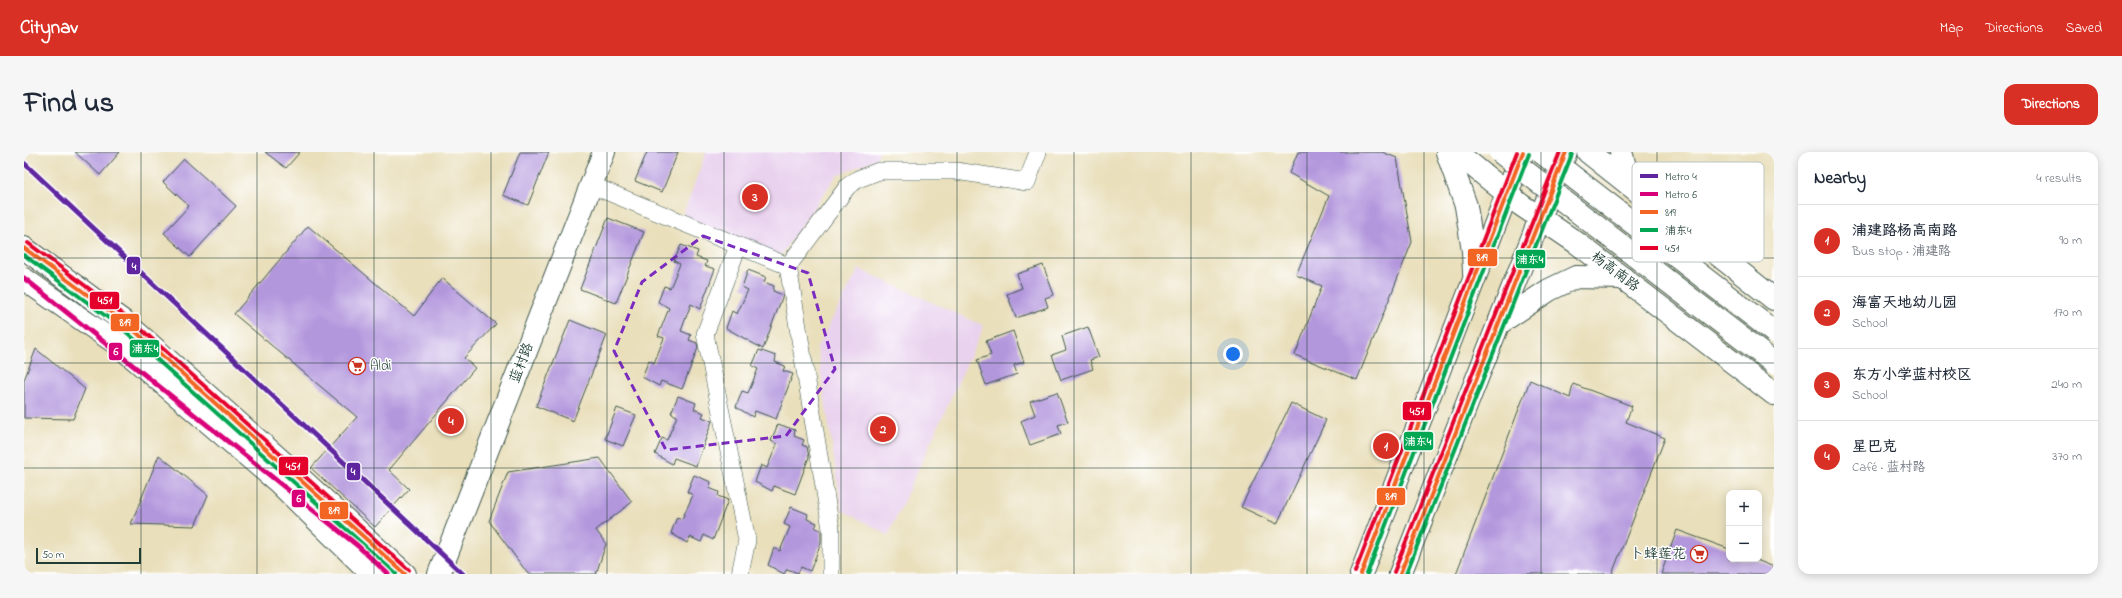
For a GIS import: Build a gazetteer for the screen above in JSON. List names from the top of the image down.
{
  "streets": {
    "main road": ["杨高南路", "蓝村路"]
  },
  "places": {
    "supermarket": ["Aldi", "卜蜂莲花"]
  },
  "lines": [
    "transit line 819",
    "transit line 451",
    "transit line 浦东4",
    "metro line 4",
    "metro line 6"
  ],
  "legend": [
    "Metro 4",
    "Metro 6",
    "819",
    "浦东4",
    "451"
  ],
  "scale_bar": "50 m",
  "page": {
    "header": "Citynav",
    "nav": ["Map", "Directions", "Saved"],
    "title": "Find us",
    "buttons": "Directions",
    "heading": ["Nearby", "4 results"],
    "pins": [
      "3",
      "4",
      "2",
      "1"
    ],
    "list": [
      {
        "mark": "1",
        "name": "浦建路杨高南路",
        "note": "Bus stop · 浦建路",
        "value": "90 m"
      },
      {
        "mark": "2",
        "name": "海富天地幼儿园",
        "note": "School",
        "value": "170 m"
      },
      {
        "mark": "3",
        "name": "东方小学蓝村校区",
        "note": "School",
        "value": "240 m"
      },
      {
        "mark": "4",
        "name": "星巴克",
        "note": "Café · 蓝村路",
        "value": "370 m"
      }
    ],
    "map_buttons": ["+", "−"],
    "scale": "50 m"
  }
}
